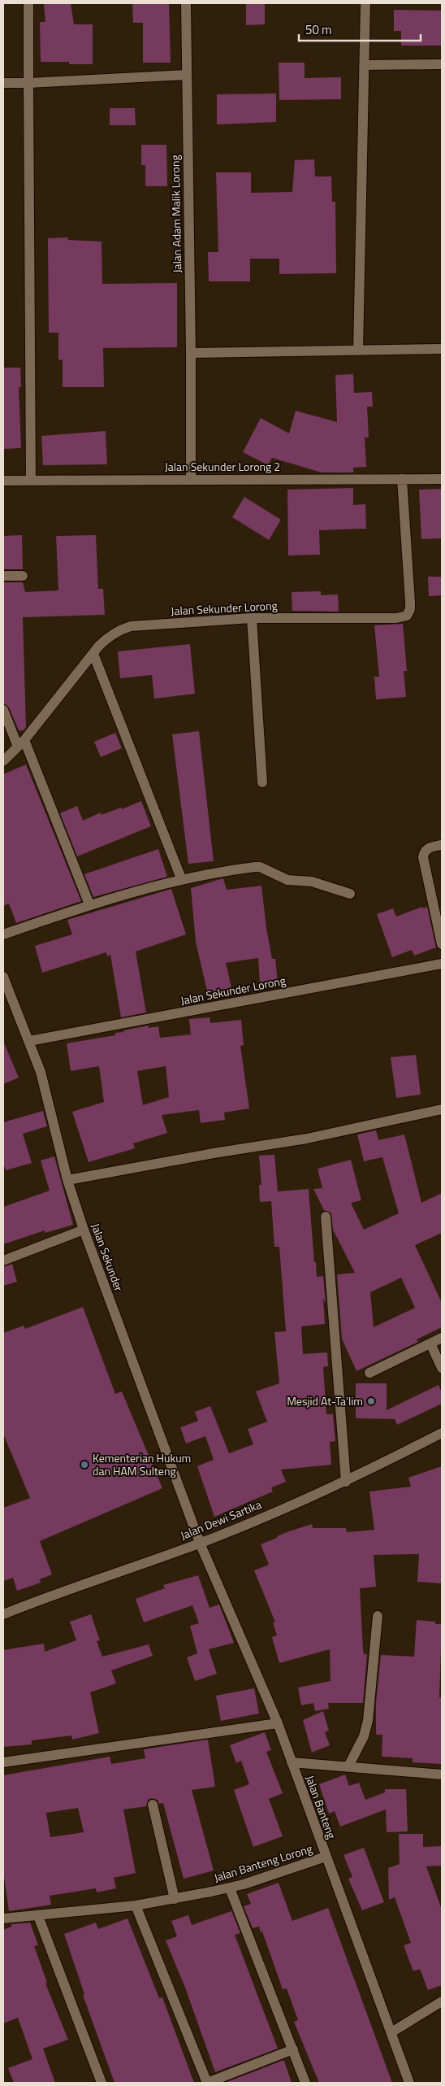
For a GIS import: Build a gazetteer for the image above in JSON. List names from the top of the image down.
{
  "streets": {
    "street": [
      "Jalan Adam Malik Lorong",
      "Jalan Sekunder Lorong 2",
      "Jalan Sekunder Lorong",
      "Jalan Sekunder",
      "Jalan Dewi Sartika",
      "Jalan Banteng",
      "Jalan Banteng Lorong"
    ]
  },
  "crossings": [
    ["Jalan Adam Malik Lorong", "Jalan Sekunder Lorong 2"],
    ["Jalan Sekunder Lorong 2", "Jalan Sekunder Lorong"],
    ["Jalan Sekunder Lorong", "Jalan Sekunder"],
    ["Jalan Sekunder", "Jalan Dewi Sartika"],
    ["Jalan Sekunder", "Jalan Banteng"],
    ["Jalan Dewi Sartika", "Jalan Banteng"],
    ["Jalan Banteng", "Jalan Banteng Lorong"]
  ],
  "places": ["Mesjid At-Ta'lim", "Kementerian Hukum dan HAM Sulteng"],
  "scale_bar": "50 m"
}
